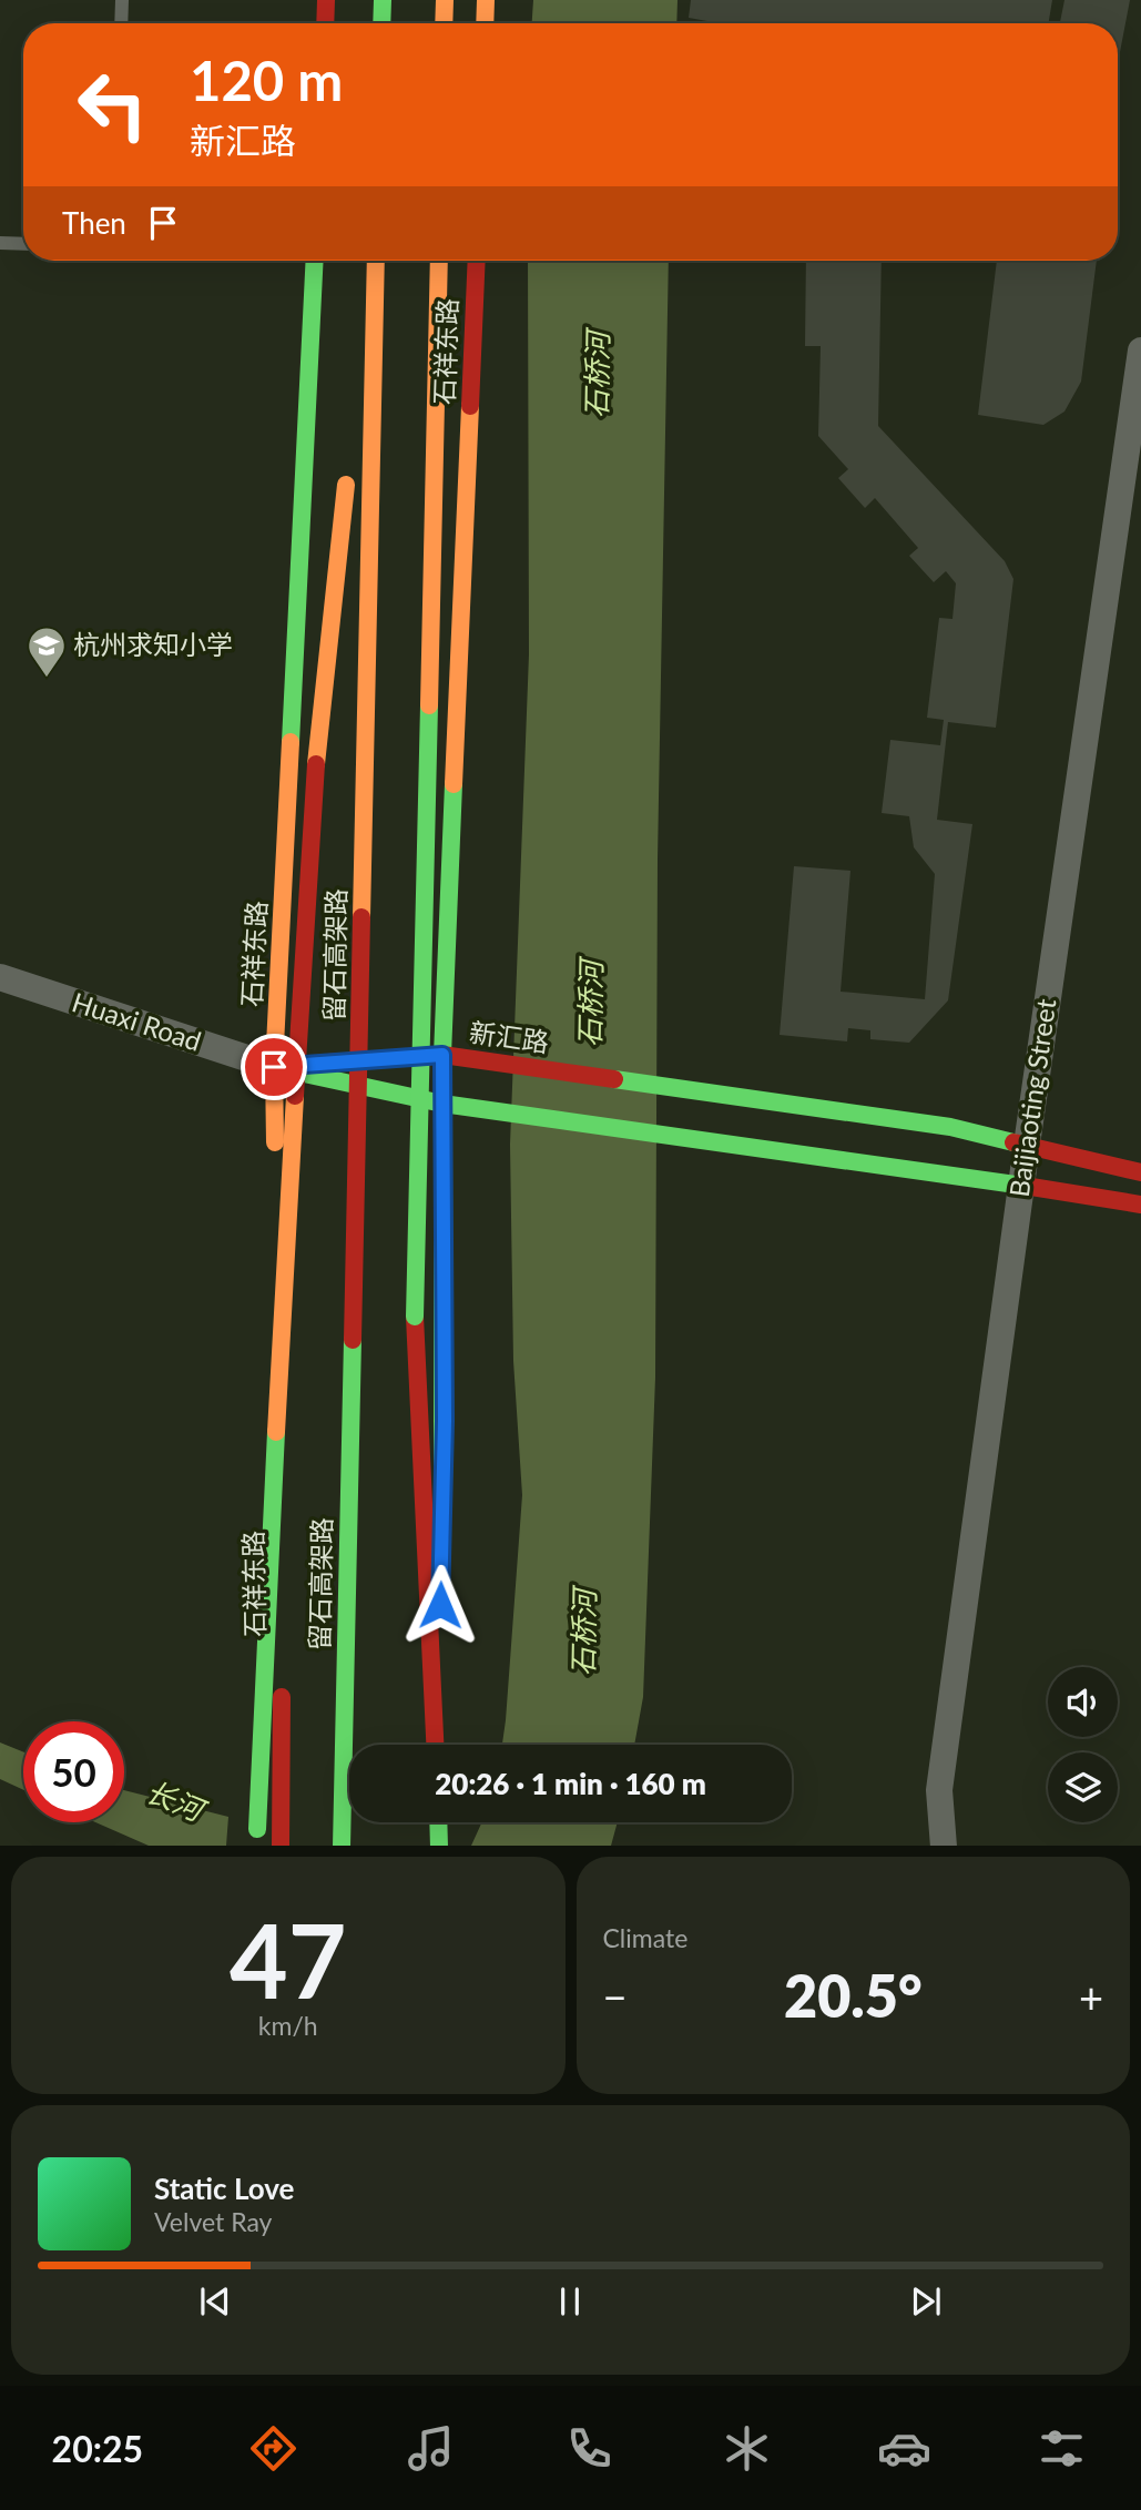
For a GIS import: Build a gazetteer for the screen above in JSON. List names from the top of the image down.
{
  "streets": {
    "main road": ["石祥东路", "留石高架路", "新汇路"],
    "street": ["Huaxi Road", "Baijiaoting Street"]
  },
  "crossings": [
    ["石祥东路", "Huaxi Road"],
    ["石祥东路", "新汇路"],
    ["Huaxi Road", "新汇路"],
    ["新汇路", "Baijiaoting Street"]
  ],
  "water": ["石桥河", "长河"],
  "places": {
    "school or university": ["杭州求知小学"]
  },
  "page": {
    "turn": ["120 m", "新汇路"],
    "then": "Then",
    "limit": "50",
    "trip": "20:26 · 1 min · 160 m",
    "tile": [
      ["47", "km/h"],
      "Climate"
    ],
    "heat": ["−", "20.5°", "+"],
    "song": ["Static Love", "Velvet Ray"],
    "tabs": "20:25"
  }
}
